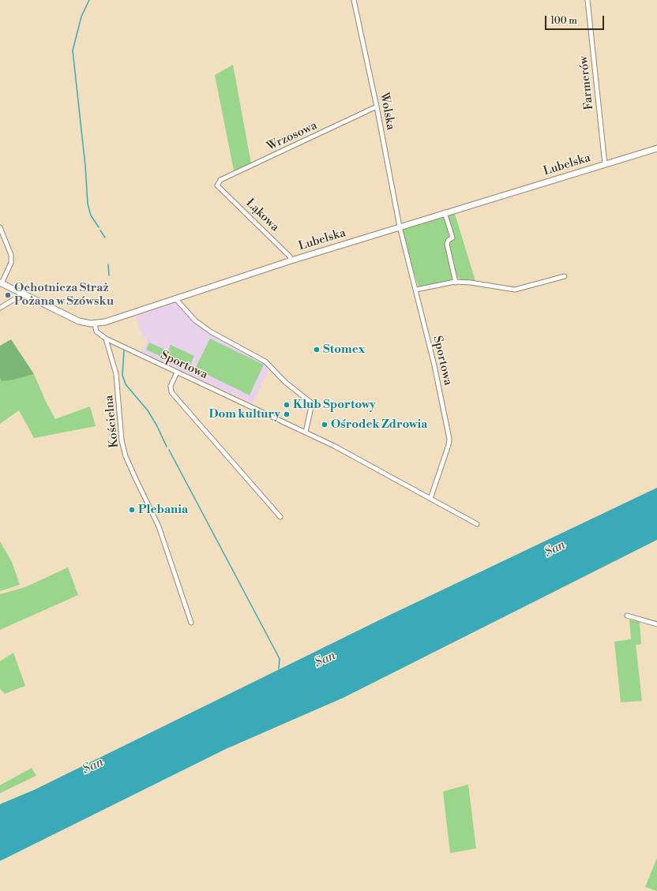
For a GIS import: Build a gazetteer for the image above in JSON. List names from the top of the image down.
{
  "streets": {
    "main road": ["Lubelska"],
    "street": [
      "Farmerów",
      "Wolska",
      "Wrzosowa",
      "Łąkowa",
      "Sportowa",
      "Kościelna"
    ]
  },
  "crossings": [
    ["Farmerów", "Lubelska"],
    ["Wolska", "Wrzosowa"],
    ["Wolska", "Lubelska"],
    ["Wolska", "Sportowa"],
    ["Wrzosowa", "Łąkowa"],
    ["Lubelska", "Łąkowa"],
    ["Lubelska", "Sportowa"],
    ["Sportowa", "Kościelna"]
  ],
  "water": ["San"],
  "places": [
    "Ochotnicza Straż Pożana w Szówsku",
    "Stomex",
    "Klub Sportowy",
    "Dom kultury",
    "Ośrodek Zdrowia",
    "Plebania"
  ],
  "scale_bar": "100 m"
}
